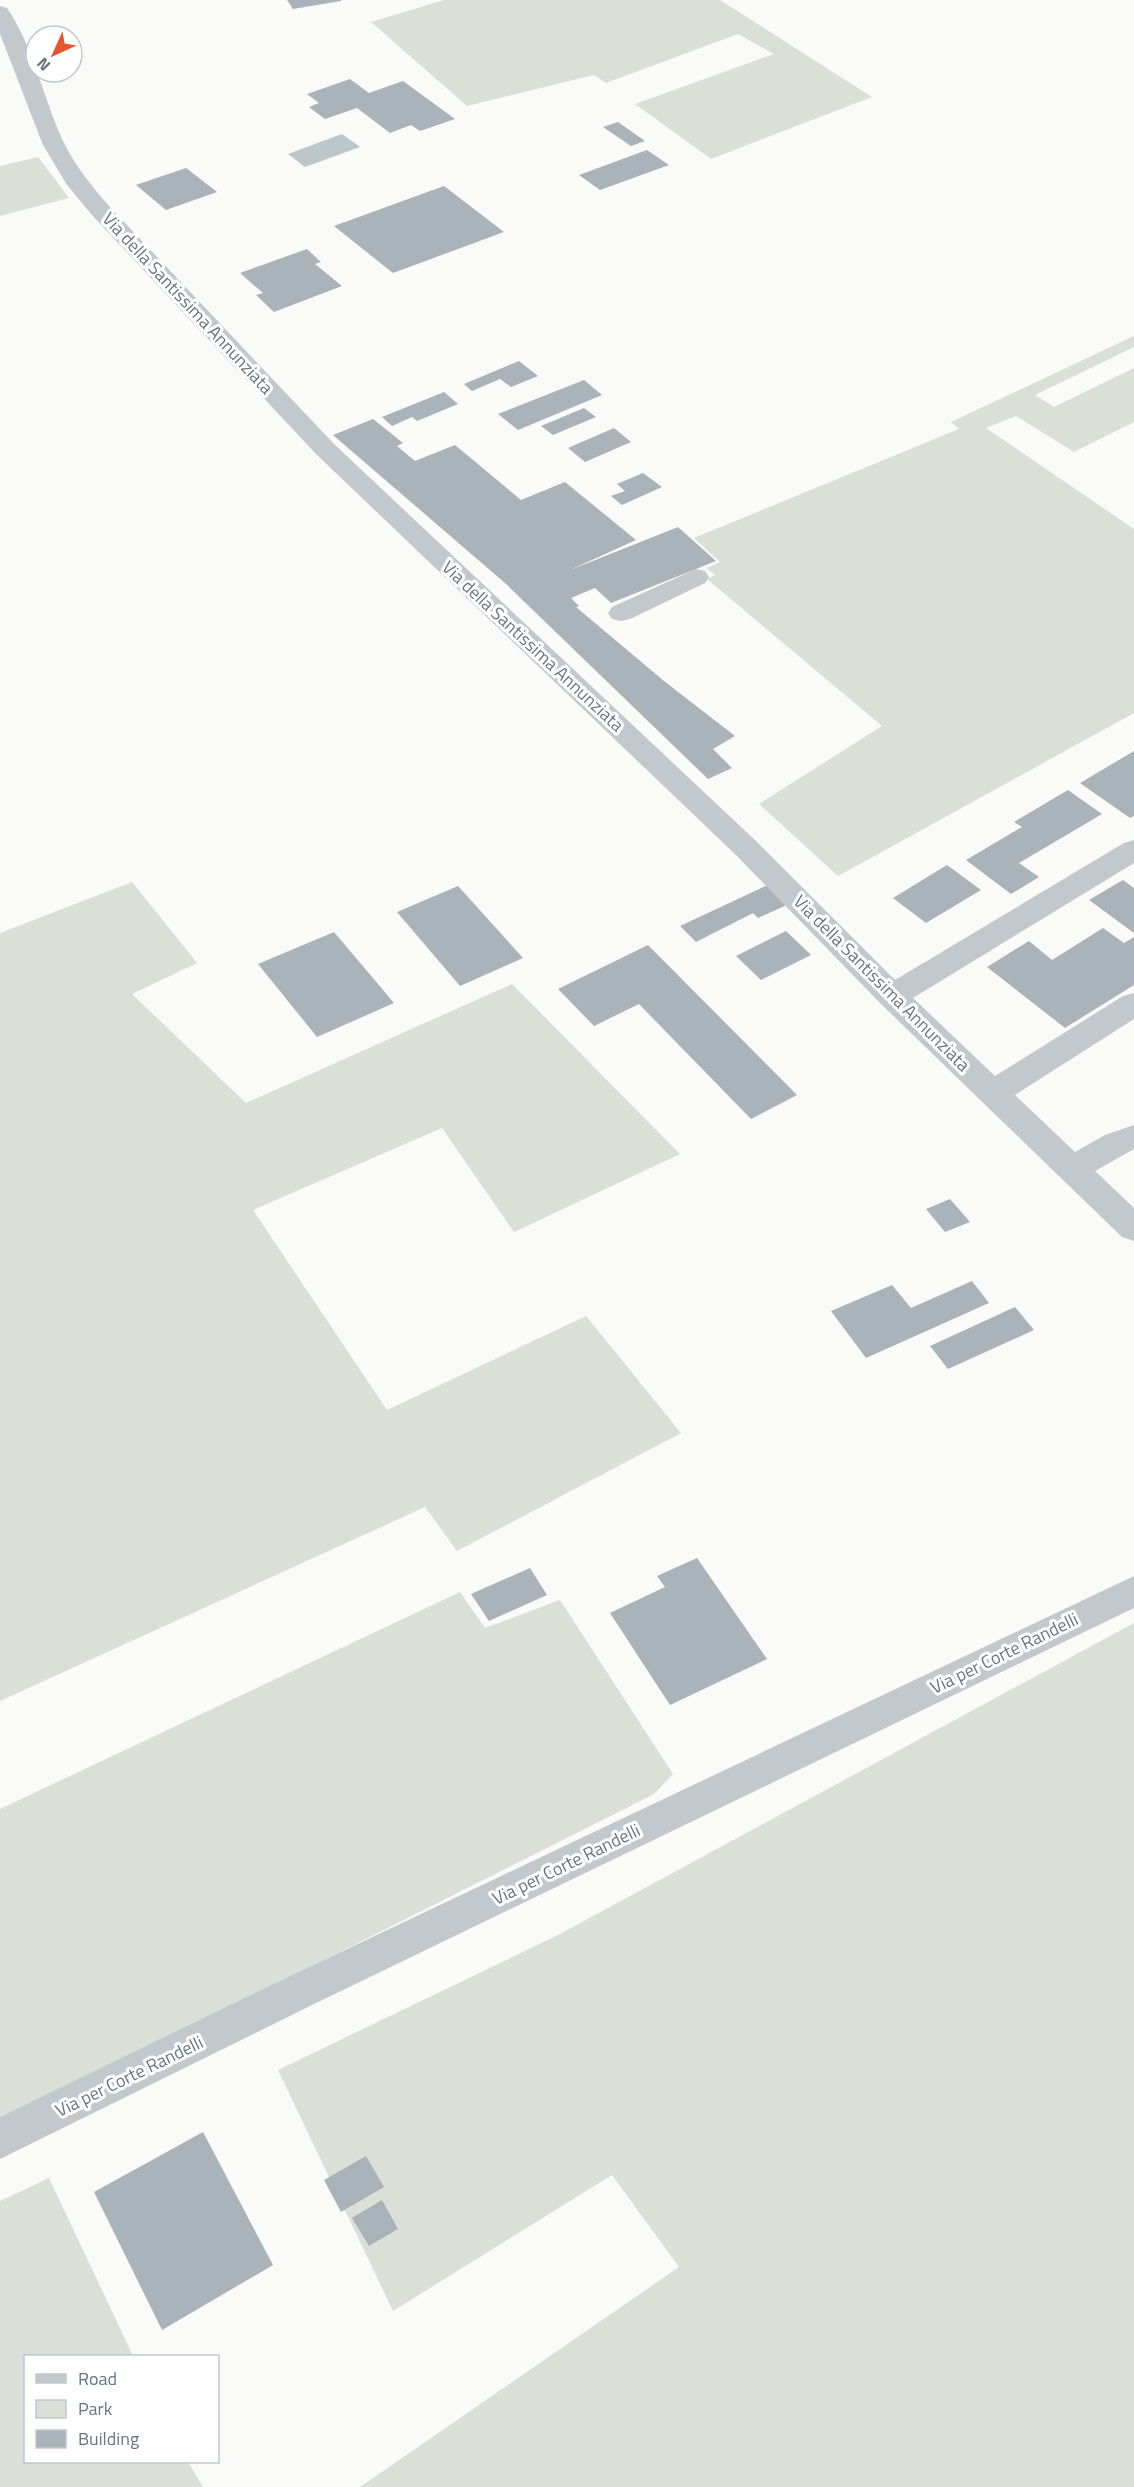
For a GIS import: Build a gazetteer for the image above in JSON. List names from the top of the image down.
{
  "streets": {
    "street": ["Via della Santissima Annunziata", "Via per Corte Randelli"]
  },
  "legend": ["Road", "Park", "Building"],
  "north": "bottom left"
}
